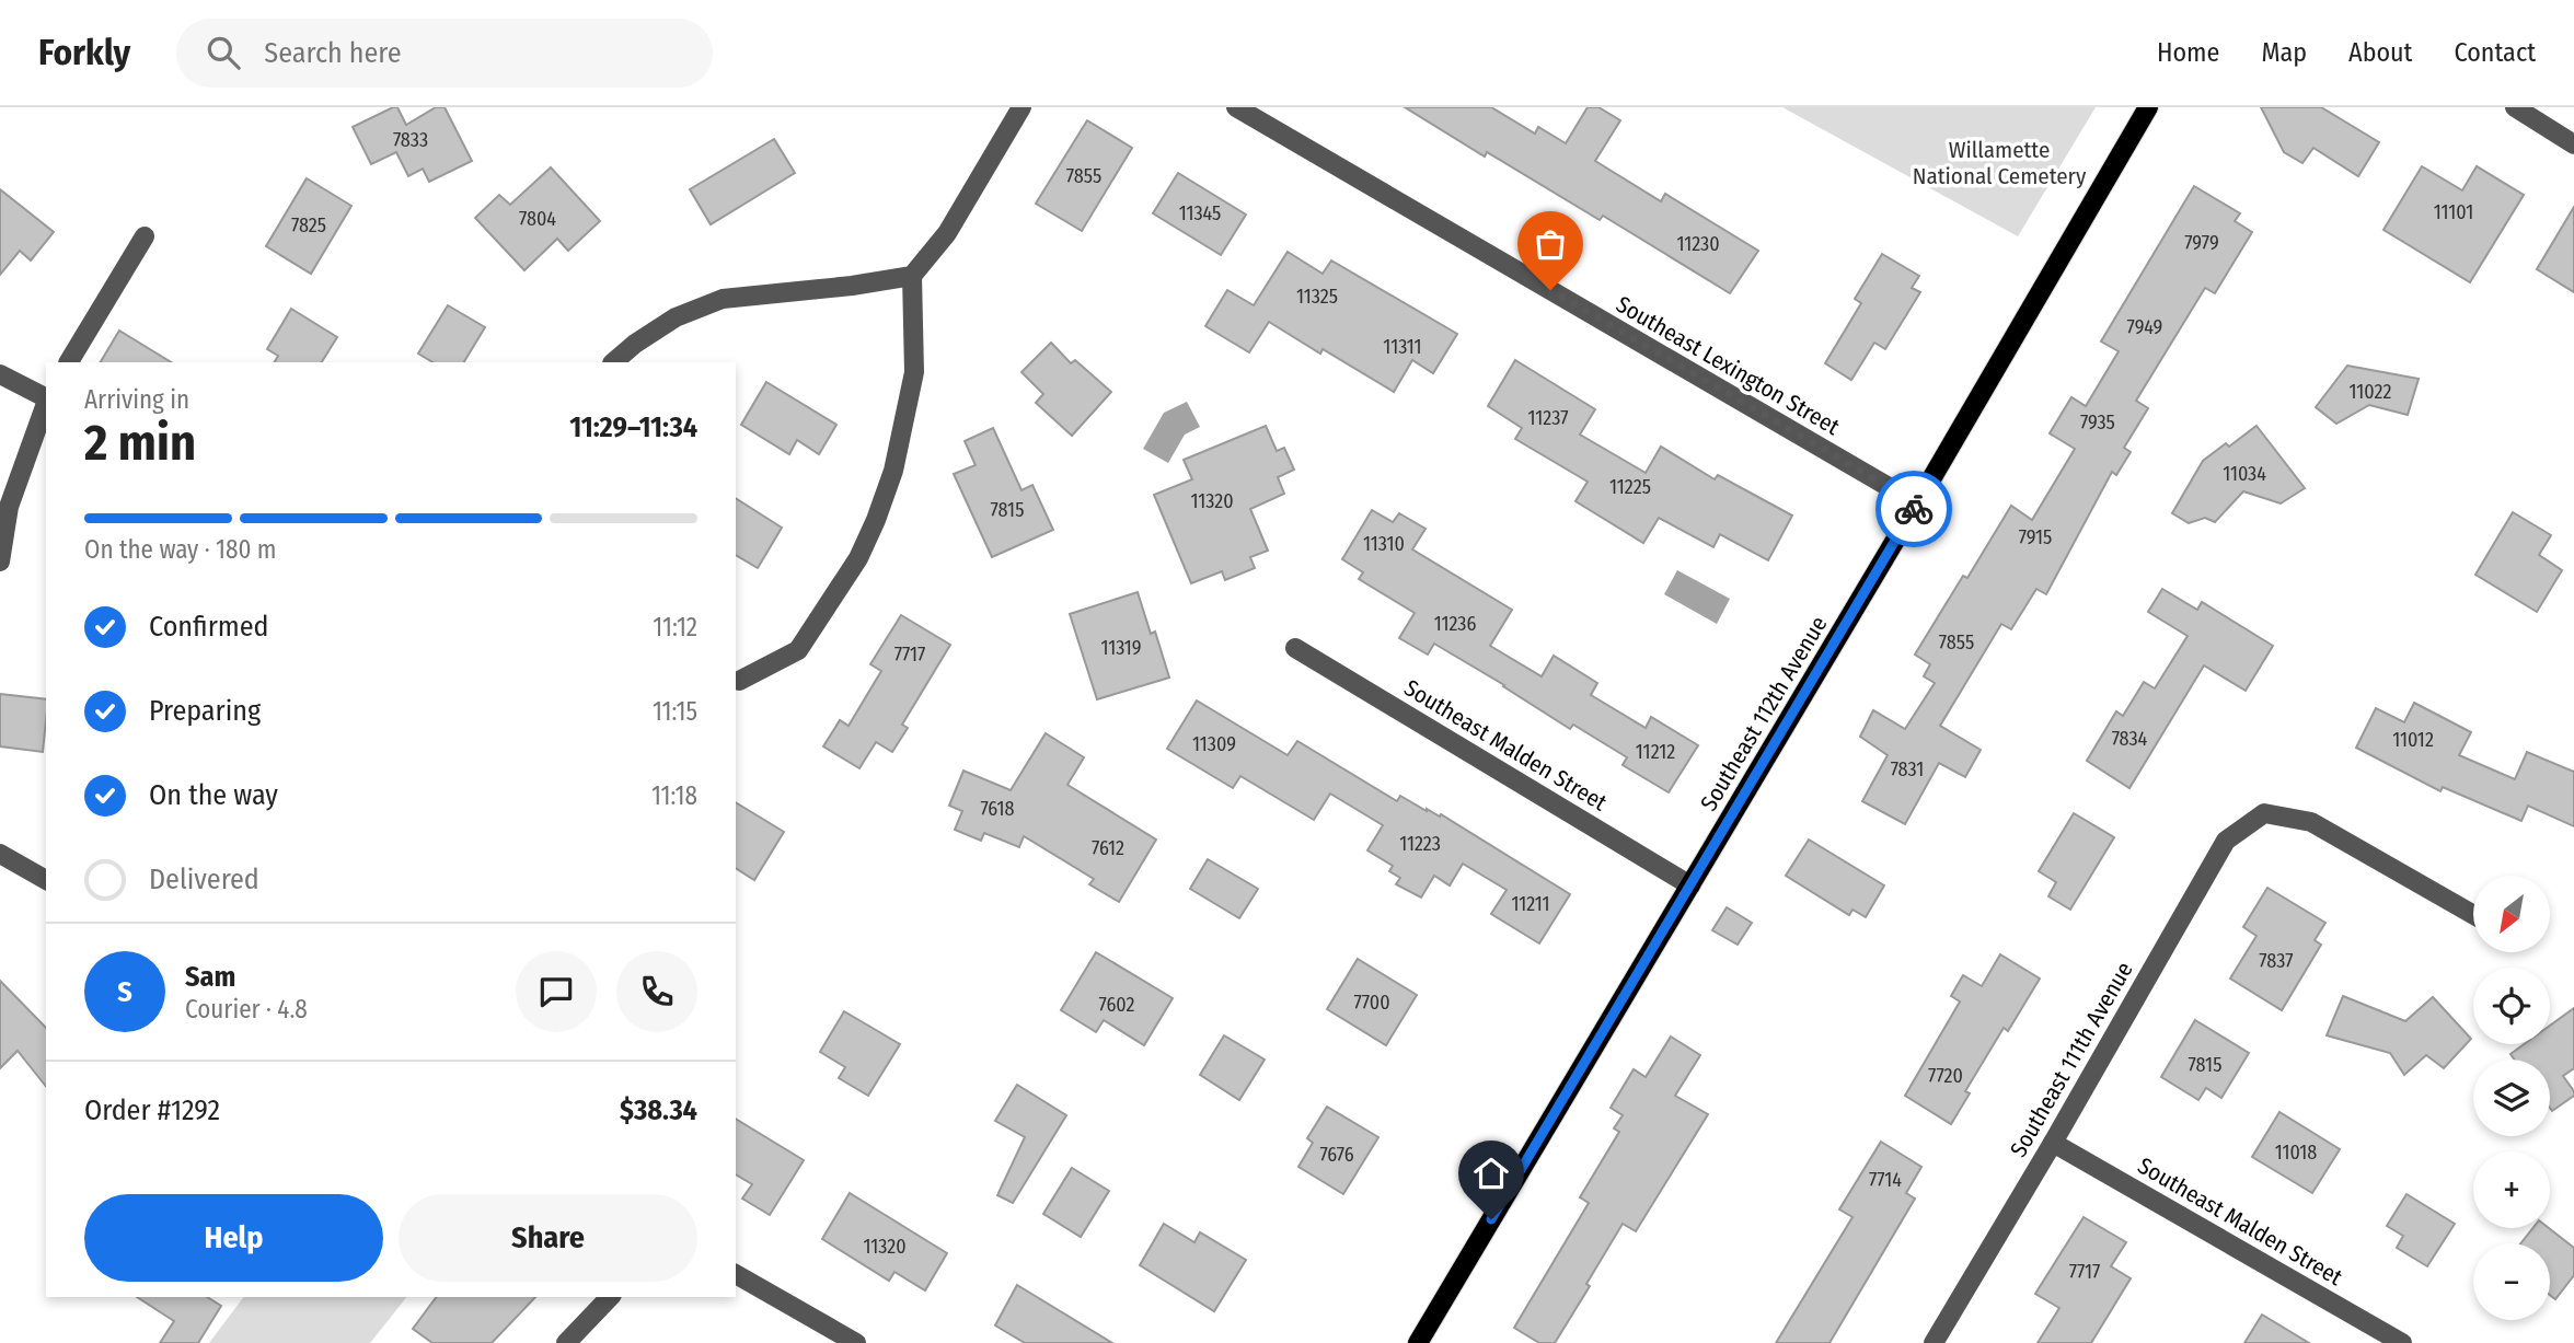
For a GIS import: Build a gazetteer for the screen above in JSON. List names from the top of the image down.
{
  "streets": {
    "main road": ["Southeast 112th Avenue"],
    "street": ["Southeast Lexington Street", "Southeast Malden Street", "Southeast 111th Avenue"]
  },
  "crossings": [
    ["Southeast Lexington Street", "Southeast 112th Avenue"],
    ["Southeast 112th Avenue", "Southeast Malden Street"],
    ["Southeast Malden Street", "Southeast 111th Avenue"]
  ],
  "parks": ["Willamette National Cemetery"],
  "house_numbers": [
    "7833",
    "7855",
    "11101",
    "11345",
    "7804",
    "7825",
    "7979",
    "11230",
    "11325",
    "7949",
    "11311",
    "11022",
    "11237",
    "7935",
    "11034",
    "11225",
    "11320",
    "7815",
    "7915",
    "11310",
    "11236",
    "7855",
    "11319",
    "7717",
    "7834",
    "11012",
    "11309",
    "11212",
    "7831",
    "7618",
    "11223",
    "7612",
    "11211",
    "7837",
    "7700",
    "7602",
    "7815",
    "7720",
    "11018",
    "7676",
    "7714",
    "11320",
    "7717"
  ],
  "north": "bottom left",
  "page": {
    "header": "Forkly",
    "search": "Search here",
    "nav": [
      "Home",
      "Map",
      "About",
      "Contact"
    ],
    "heading": ["2 min", "Arriving in", "11:29–11:34"],
    "panel": [
      "Sam",
      "Courier · 4.8",
      "Order #1292",
      "$38.34"
    ],
    "bar": "On the way · 180 m",
    "list": [
      ["Confirmed", "11:12"],
      ["Preparing", "11:15"],
      ["On the way", "11:18"],
      "Delivered"
    ],
    "map_buttons": ["+", "−"],
    "round": "S",
    "buttons": ["Help", "Share"]
  }
}
